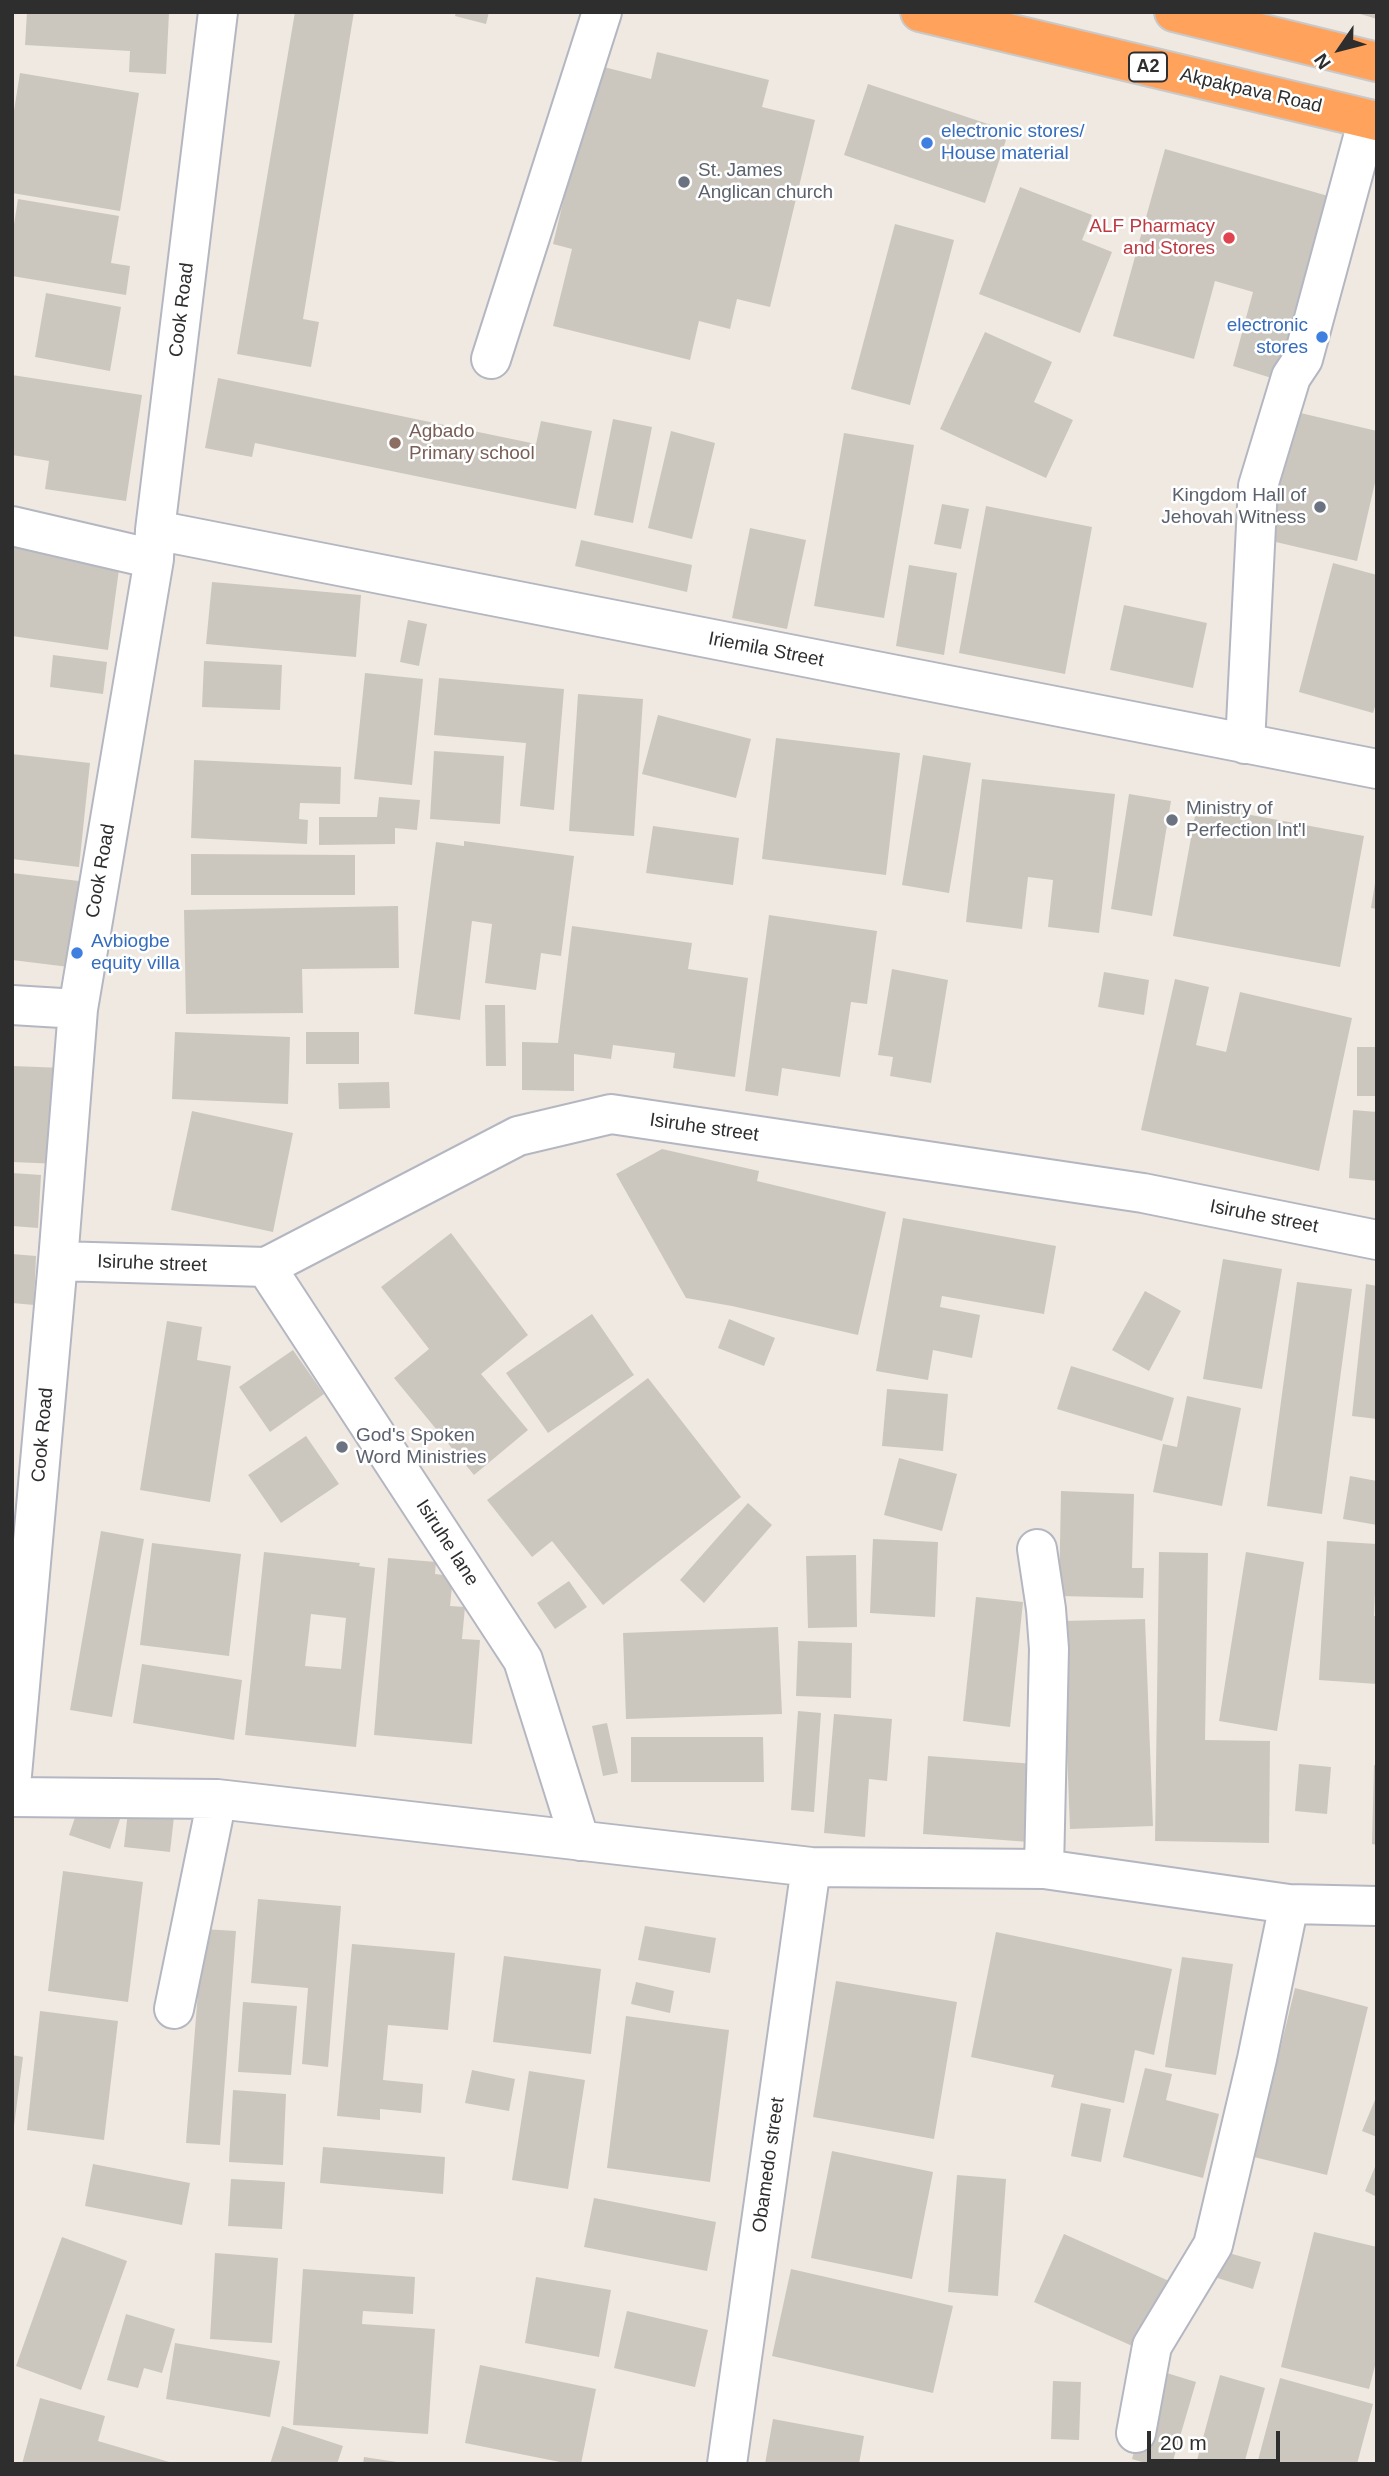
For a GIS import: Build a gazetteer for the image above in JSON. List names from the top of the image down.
{
  "streets": {
    "highway": ["A2", "Akpakpava Road"],
    "street": [
      "Cook Road",
      "Iriemila Street",
      "Isiruhe street",
      "Isiruhe lane",
      "Obamedo street"
    ]
  },
  "crossings": [
    ["Cook Road", "Iriemila Street"],
    ["Cook Road", "Isiruhe street"],
    ["Isiruhe street", "Isiruhe lane"]
  ],
  "places": [
    "electronic stores/ House material",
    "St. James Anglican church",
    "ALF Pharmacy and Stores",
    "electronic stores",
    "Agbado Primary school",
    "Kingdom Hall of Jehovah Witness",
    "Ministry of Perfection Int'l",
    "Avbiogbe equity villa",
    "God's Spoken Word Ministries"
  ],
  "scale_bar": "20 m",
  "north": "bottom left"
}
